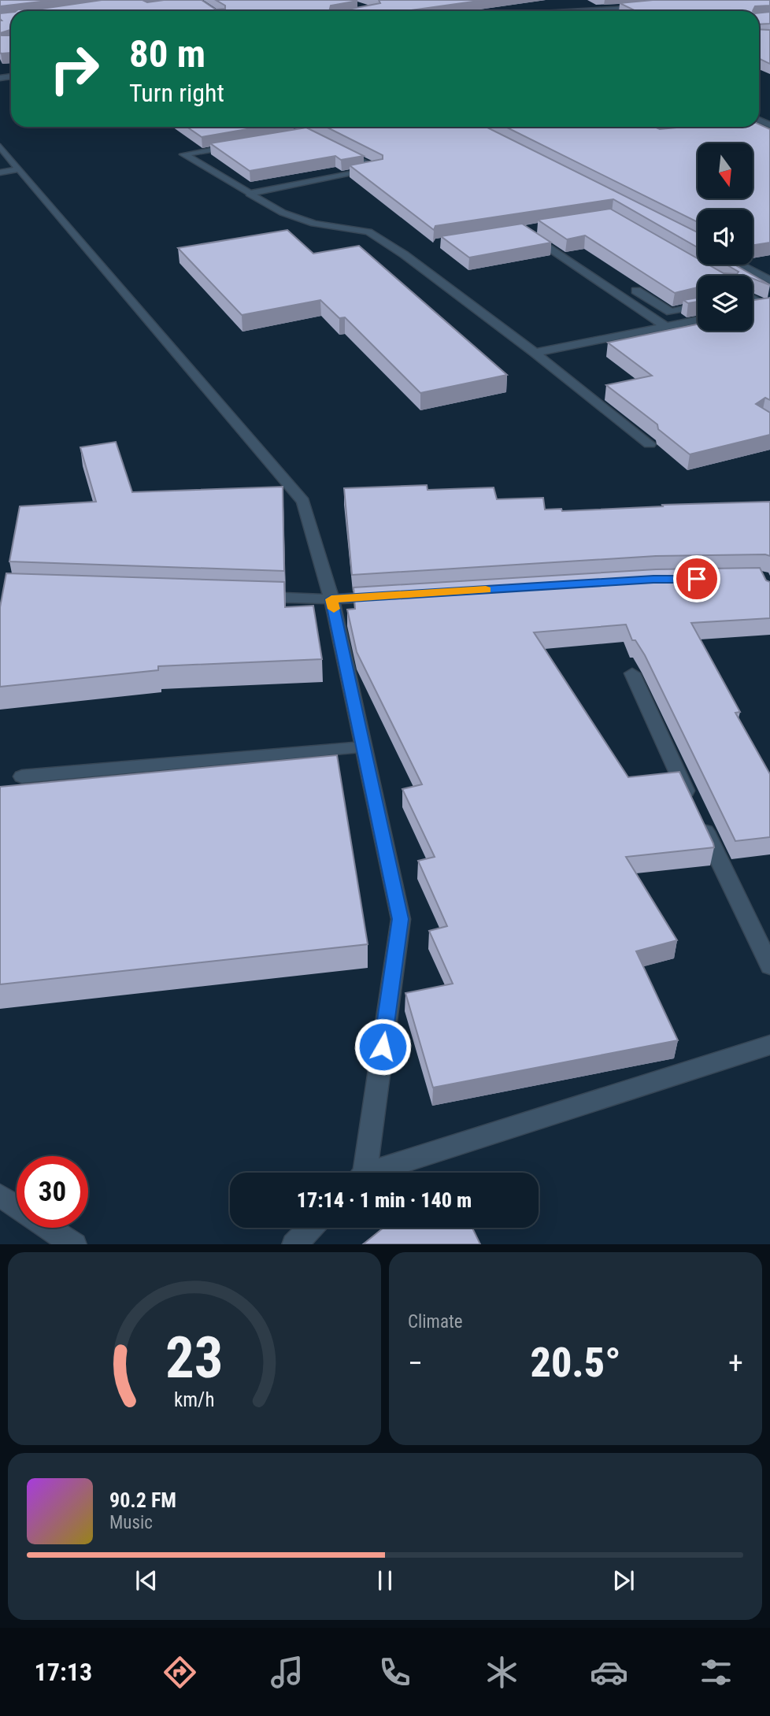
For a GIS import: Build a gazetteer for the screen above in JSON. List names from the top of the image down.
{
  "north": "bottom",
  "page": {
    "turn": ["80 m", "Turn right"],
    "limit": "30",
    "trip": "17:14 · 1 min · 140 m",
    "tile": "Climate",
    "heat": ["−", "20.5°", "+"],
    "song": ["90.2 FM", "Music"],
    "tabs": "17:13",
    "gauge": ["23", "km/h"]
  }
}
